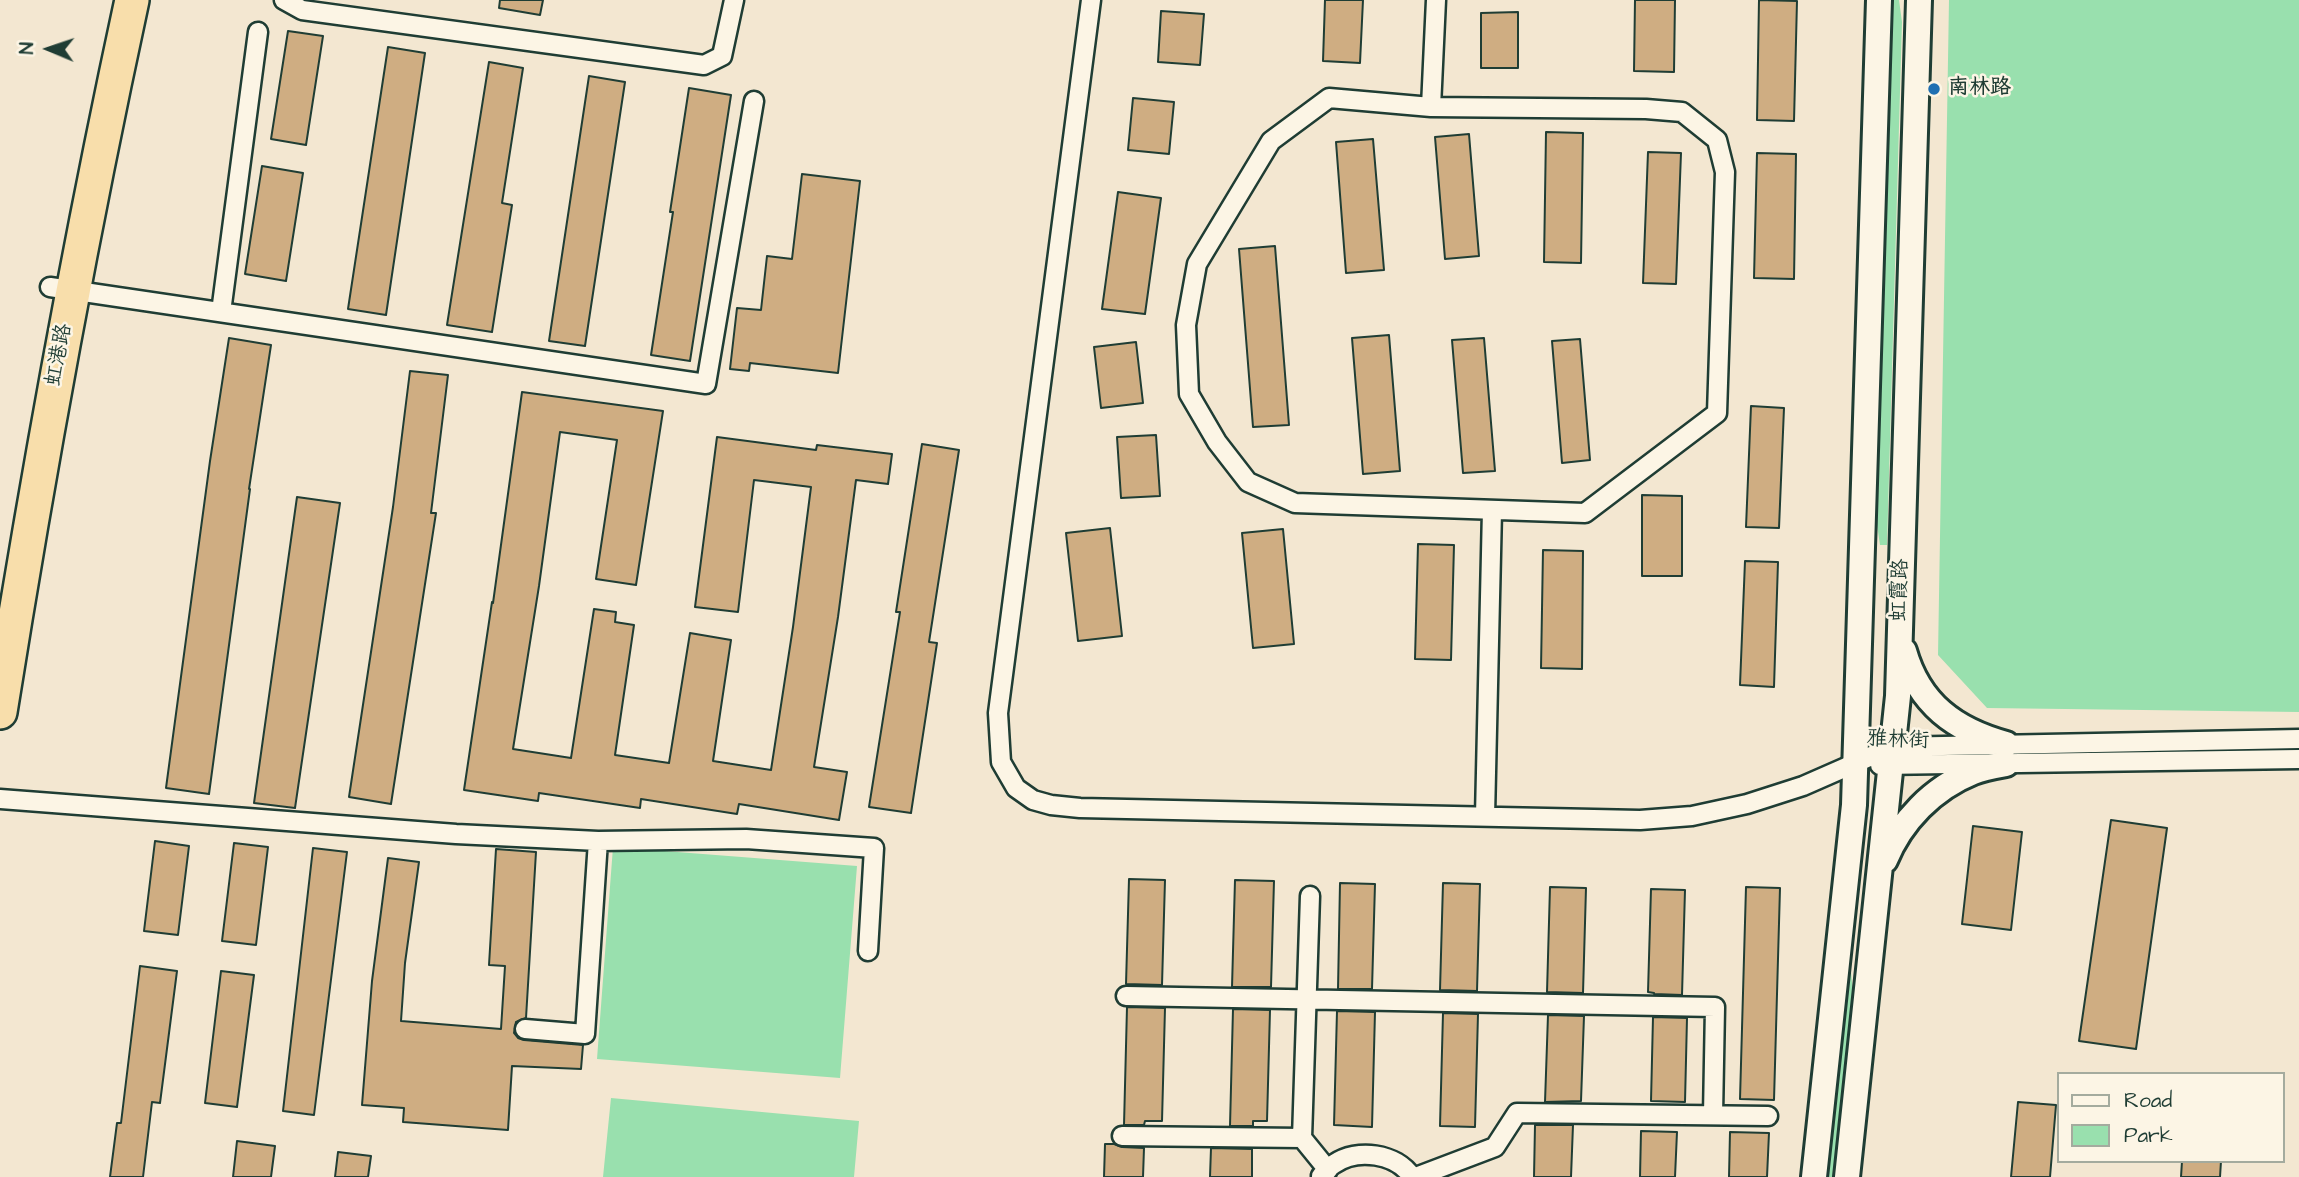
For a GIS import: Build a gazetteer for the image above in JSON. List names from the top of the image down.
{
  "streets": {
    "highway": ["虹港路"],
    "street": ["虹霞路", "雅林街"]
  },
  "crossings": [
    ["虹霞路", "雅林街"]
  ],
  "places": ["南林路"],
  "legend": ["Road", "Park"],
  "north": "left"
}
